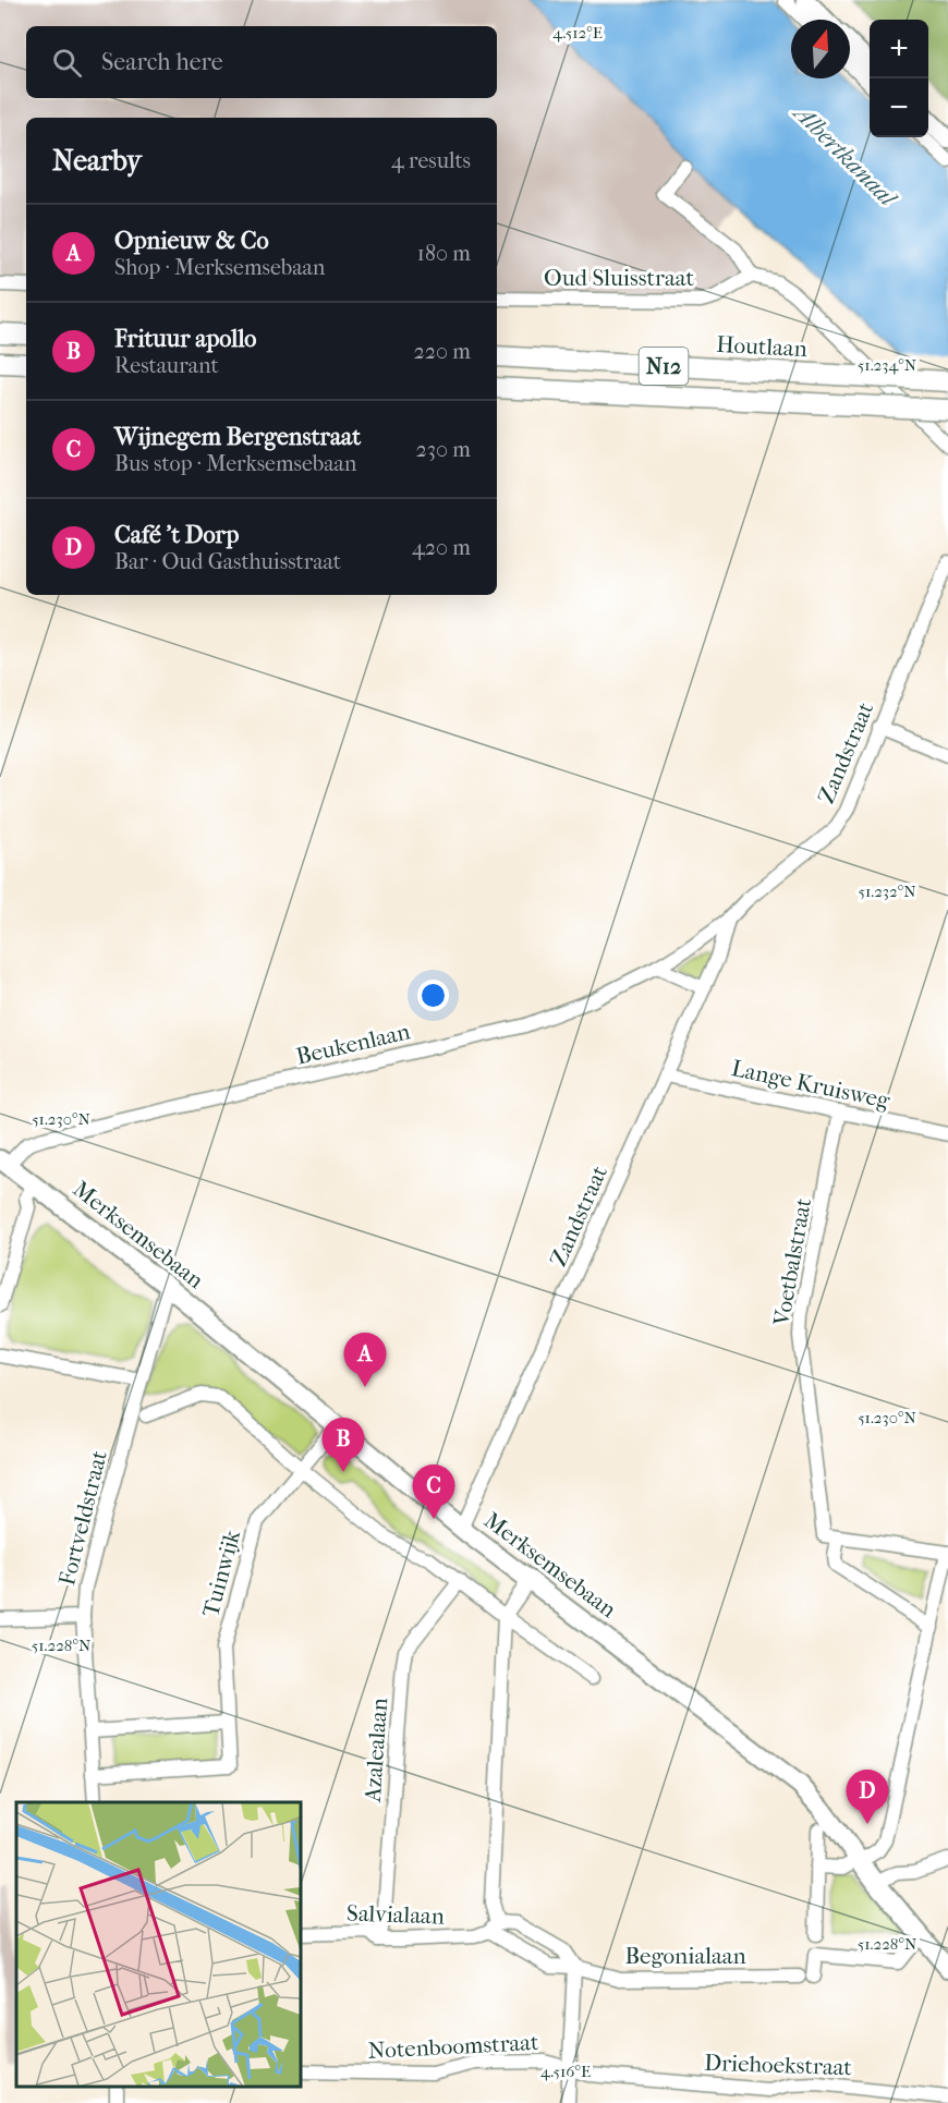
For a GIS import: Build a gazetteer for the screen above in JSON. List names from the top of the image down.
{
  "streets": {
    "main road": ["Houtlaan", "N12", "Merksemsebaan"],
    "street": [
      "Oud Sluisstraat",
      "Zandstraat",
      "Beukenlaan",
      "Lange Kruisweg",
      "Voetbalstraat",
      "Fortveldstraat",
      "Tuinwijk",
      "Azalealaan",
      "Salvialaan",
      "Begonialaan",
      "Notenboomstraat",
      "Driehoekstraat"
    ]
  },
  "crossings": [
    ["Zandstraat", "Beukenlaan"],
    ["Zandstraat", "Lange Kruisweg"],
    ["Zandstraat", "Merksemsebaan"],
    ["Beukenlaan", "Merksemsebaan"],
    ["Lange Kruisweg", "Voetbalstraat"],
    ["Merksemsebaan", "Fortveldstraat"],
    ["Merksemsebaan", "Tuinwijk"],
    ["Fortveldstraat", "Tuinwijk"],
    ["Azalealaan", "Salvialaan"],
    ["Salvialaan", "Begonialaan"],
    ["Notenboomstraat", "Driehoekstraat"]
  ],
  "water": ["Albertkanaal"],
  "north": "top",
  "page": {
    "map_buttons": ["+", "−"],
    "search": "Search here",
    "heading": ["Nearby", "4 results"],
    "list": [
      {
        "mark": "A",
        "name": "Opnieuw & Co",
        "note": "Shop · Merksemsebaan",
        "value": "180 m"
      },
      {
        "mark": "B",
        "name": "Frituur apollo",
        "note": "Restaurant",
        "value": "220 m"
      },
      {
        "mark": "C",
        "name": "Wijnegem Bergenstraat",
        "note": "Bus stop · Merksemsebaan",
        "value": "230 m"
      },
      {
        "mark": "D",
        "name": "Café 't Dorp",
        "note": "Bar · Oud Gasthuisstraat",
        "value": "420 m"
      }
    ],
    "pins": [
      "A",
      "B",
      "C",
      "D"
    ]
  },
  "coordinates": [
    "4.512°E",
    "51.234°N",
    "51.232°N",
    "51.230°N",
    "51.228°N",
    "4.516°E"
  ]
}
